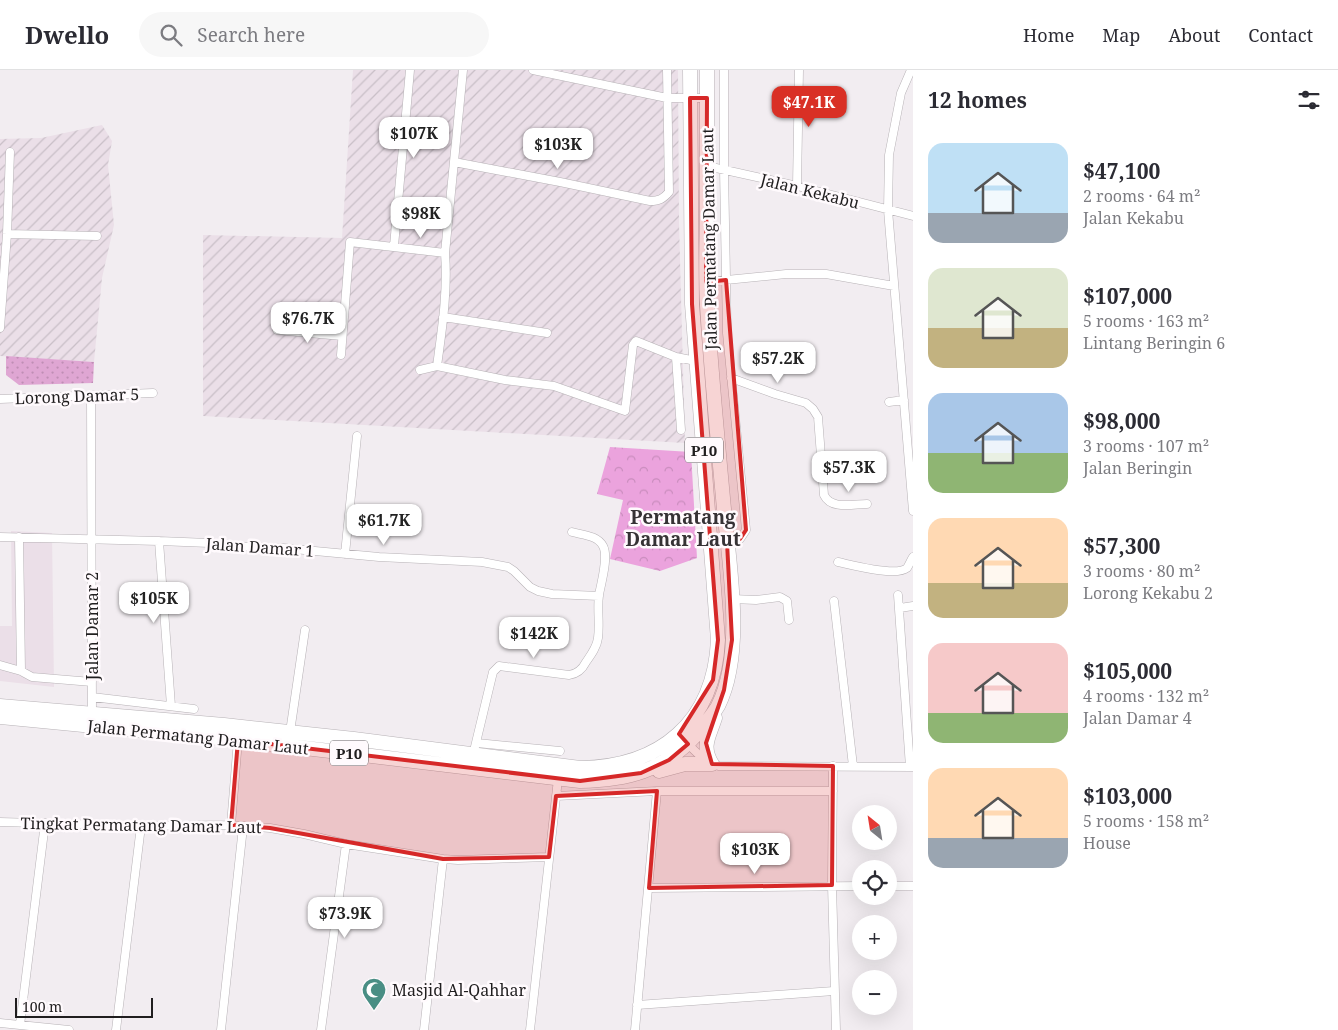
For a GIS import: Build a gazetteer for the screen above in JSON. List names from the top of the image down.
{
  "streets": {
    "highway": ["Jalan Permatang Damar Laut", "P10"],
    "street": [
      "Jalan Kekabu",
      "Lorong Damar 5",
      "Jalan Damar 1",
      "Jalan Damar 2",
      "Tingkat Permatang Damar Laut"
    ]
  },
  "crossings": [
    ["Jalan Kekabu", "Jalan Permatang Damar Laut"],
    ["Jalan Permatang Damar Laut", "Jalan Damar 2"],
    ["Jalan Damar 1", "Jalan Damar 2"]
  ],
  "districts": ["Permatang Damar Laut"],
  "places": {
    "mosque": ["Masjid Al-Qahhar"]
  },
  "scale_bar": "100 m",
  "north": "top left",
  "page": {
    "header": "Dwello",
    "search": "Search here",
    "nav": [
      "Home",
      "Map",
      "About",
      "Contact"
    ],
    "heading": "12 homes",
    "price": [
      "$47.1K",
      "$107K",
      "$103K",
      "$98K",
      "$76.7K",
      "$57.2K",
      "$57.3K",
      "$61.7K",
      "$105K",
      "$142K",
      "$103K",
      "$73.9K"
    ],
    "list": [
      {
        "name": "$47,100",
        "note": "2 rooms · 64 m² · Jalan Kekabu"
      },
      {
        "name": "$107,000",
        "note": "5 rooms · 163 m² · Lintang Beringin 6"
      },
      {
        "name": "$98,000",
        "note": "3 rooms · 107 m² · Jalan Beringin"
      },
      {
        "name": "$57,300",
        "note": "3 rooms · 80 m² · Lorong Kekabu 2"
      },
      {
        "name": "$105,000",
        "note": "4 rooms · 132 m² · Jalan Damar 4"
      },
      {
        "name": "$103,000",
        "note": "5 rooms · 158 m² · House"
      }
    ],
    "map_buttons": ["+", "−"],
    "scale": "100 m"
  }
}
